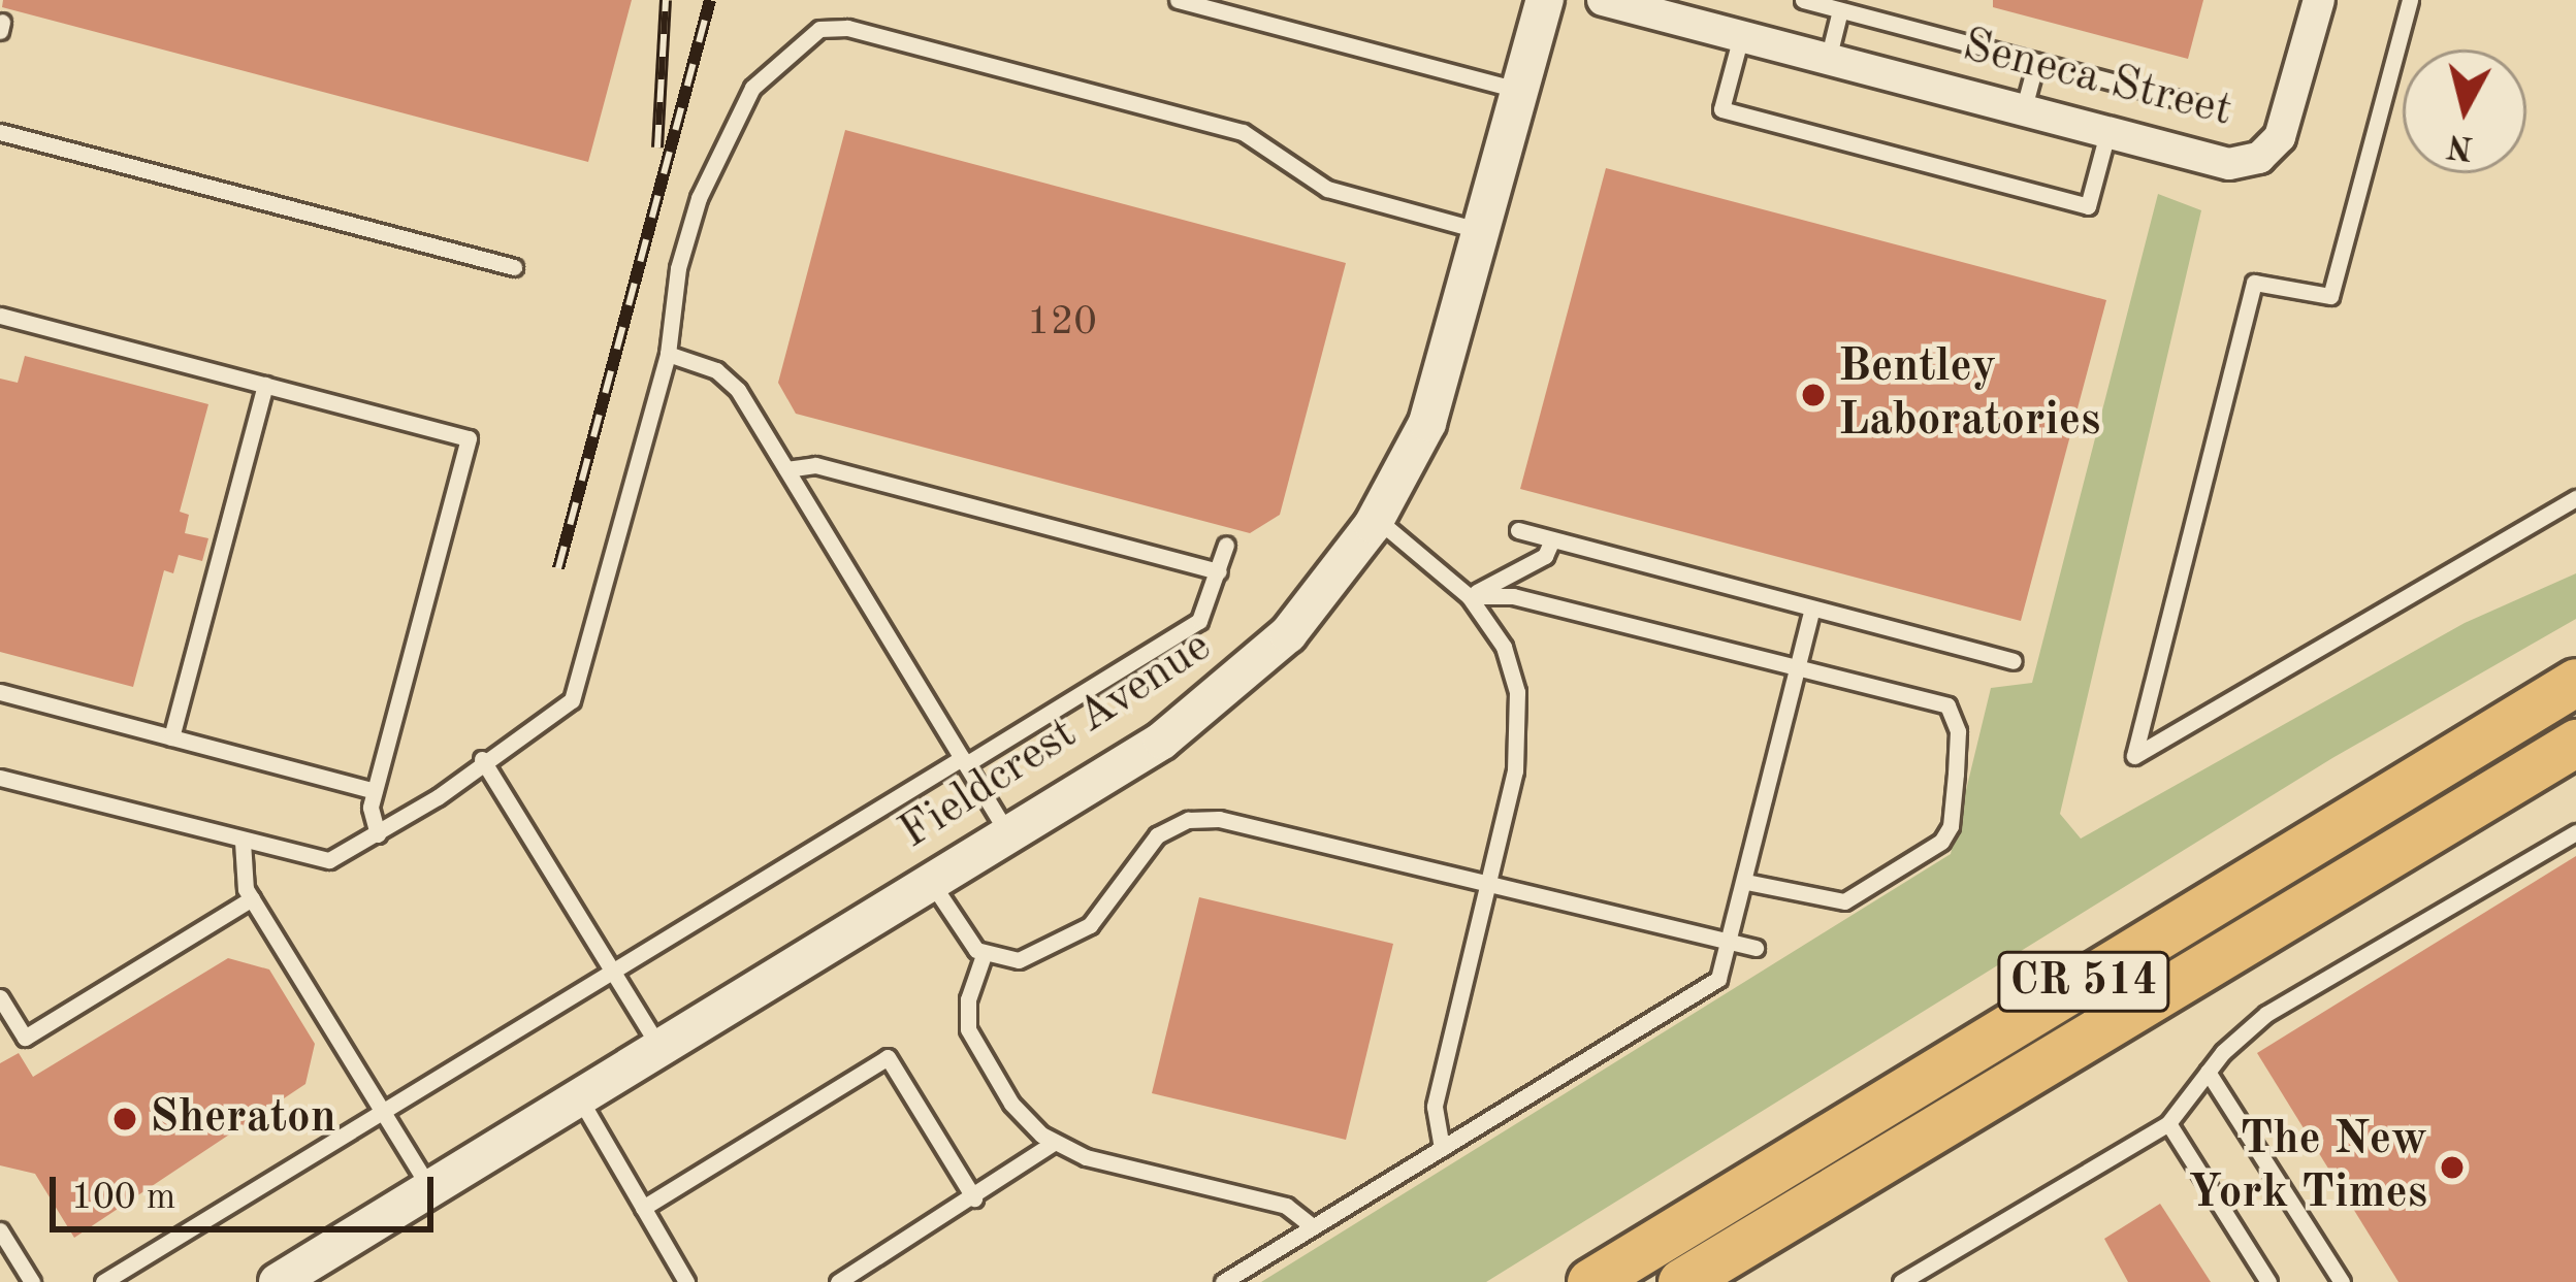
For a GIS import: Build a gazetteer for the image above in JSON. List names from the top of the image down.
{
  "streets": {
    "main road": ["CR 514"],
    "street": ["Seneca Street", "Fieldcrest Avenue"]
  },
  "places": ["Bentley Laboratories", "Sheraton", "The New York Times"],
  "house_numbers": ["120"],
  "scale_bar": "100 m",
  "north": "bottom"
}
